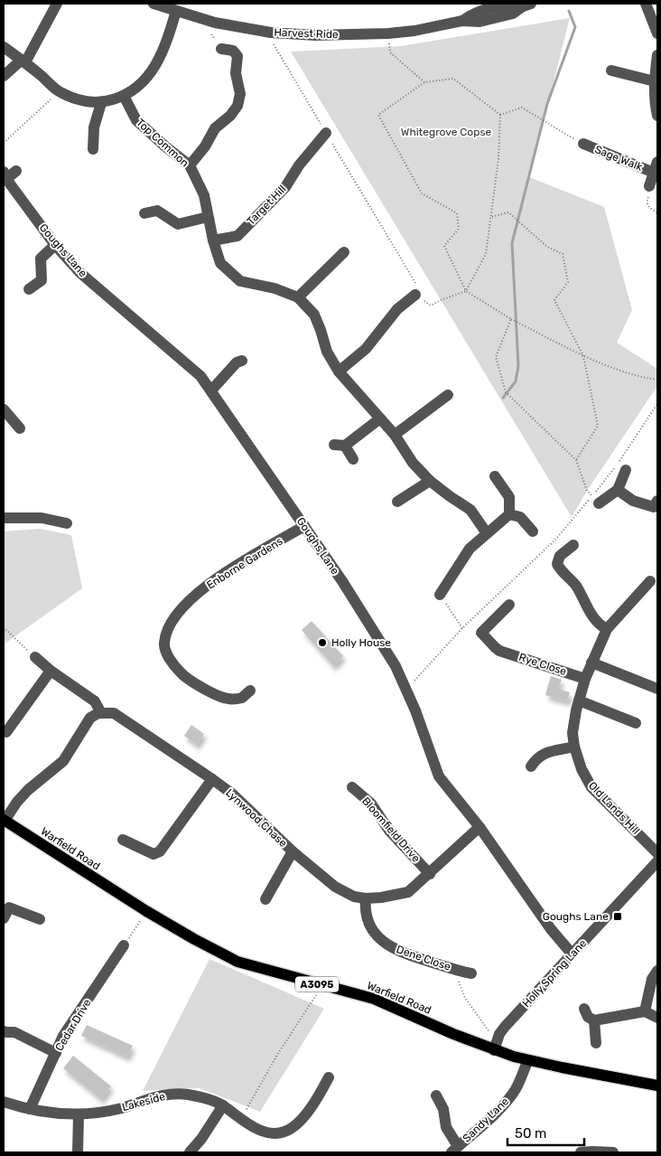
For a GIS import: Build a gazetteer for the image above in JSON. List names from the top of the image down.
{
  "streets": {
    "main road": ["Warfield Road", "A3095"],
    "street": [
      "Harvest Ride",
      "Top Common",
      "Sage Walk",
      "Target Hill",
      "Goughs Lane",
      "Enborne Gardens",
      "Rye Close",
      "Old Lands Hill",
      "Lynwood Chase",
      "Bloomfield Drive",
      "Dene Close",
      "Holly Spring Lane",
      "Cedar Drive",
      "Lakeside",
      "Sandy Lane"
    ]
  },
  "crossings": [
    ["Top Common", "Target Hill"],
    ["Goughs Lane", "Enborne Gardens"],
    ["Goughs Lane", "Lynwood Chase"],
    ["Goughs Lane", "Holly Spring Lane"],
    ["Rye Close", "Old Lands Hill"],
    ["Lynwood Chase", "Bloomfield Drive"],
    ["Lynwood Chase", "Dene Close"],
    ["Warfield Road", "Holly Spring Lane"],
    ["Warfield Road", "Sandy Lane"],
    ["Cedar Drive", "Lakeside"]
  ],
  "parks": ["Whitegrove Copse"],
  "places": {
    "other": ["Holly House"],
    "transit": ["Goughs Lane"]
  },
  "scale_bar": "50 m"
}
